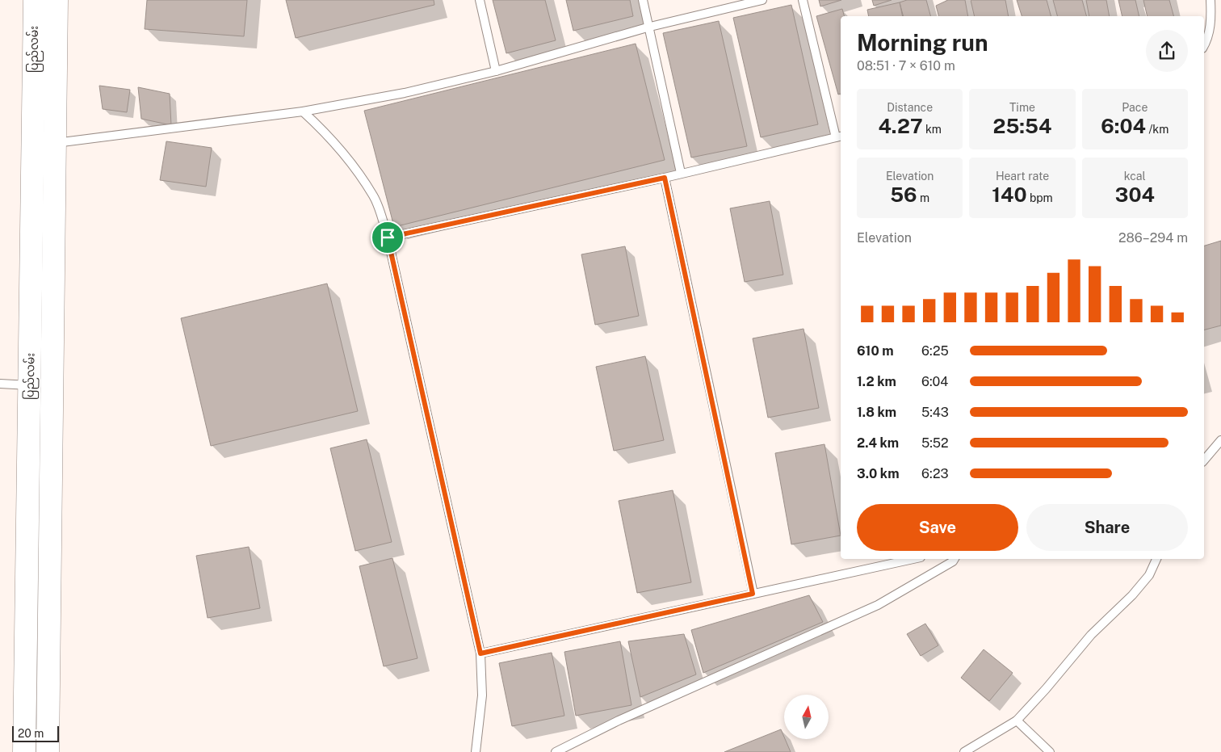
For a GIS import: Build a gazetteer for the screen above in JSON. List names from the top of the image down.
{
  "streets": {
    "highway": ["ပြည်လမ်း"]
  },
  "scale_bar": "20 m",
  "north": "top",
  "page": {
    "heading": ["Morning run", "08:51 · 7 × 610 m"],
    "stats": [
      ["Distance", "4.27 km"],
      ["Time", "25:54"],
      ["Pace", "6:04 /km"],
      ["Elevation", "56 m"],
      ["Heart rate", "140 bpm"],
      ["kcal", "304"]
    ],
    "chart": ["Elevation", "286–294 m"],
    "list": [
      {
        "name": "610 m",
        "note": "6:25"
      },
      {
        "name": "1.2 km",
        "note": "6:04"
      },
      {
        "name": "1.8 km",
        "note": "5:43"
      },
      {
        "name": "2.4 km",
        "note": "5:52"
      },
      {
        "name": "3.0 km",
        "note": "6:23"
      }
    ],
    "buttons": ["Save", "Share"],
    "scale": "20 m"
  }
}
